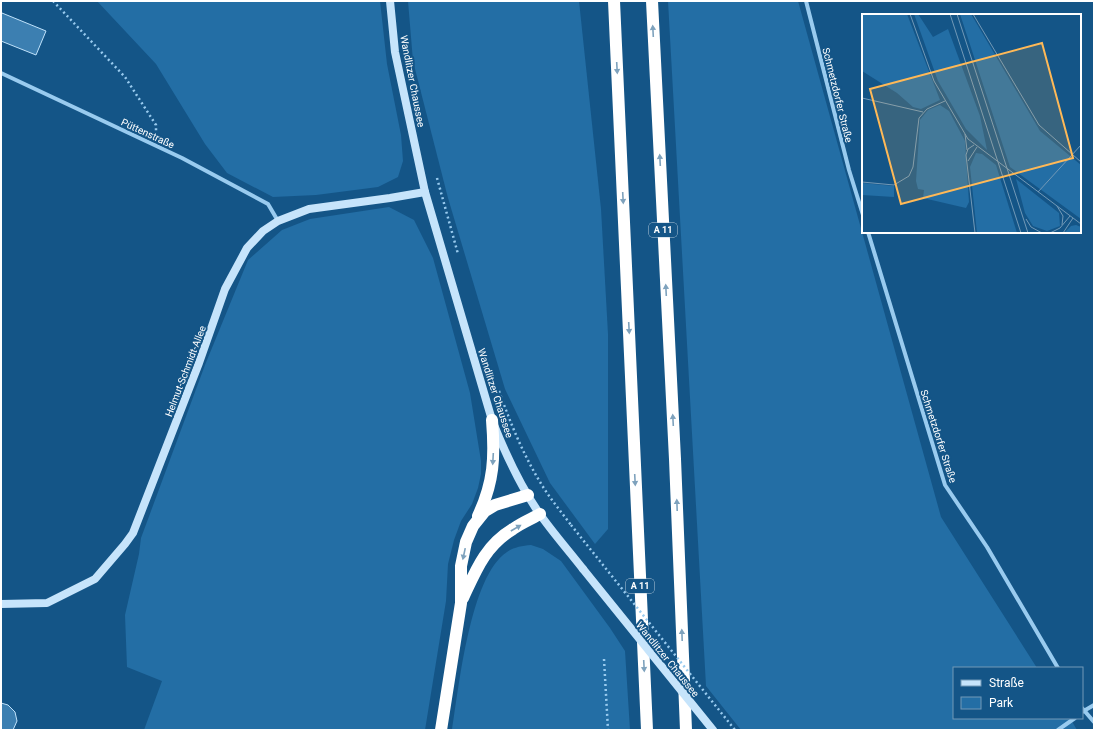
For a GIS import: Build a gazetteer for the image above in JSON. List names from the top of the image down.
{
  "streets": {
    "highway": ["A 11"],
    "main road": ["Wandlitzer Chaussee", "Helmut-Schmidt-Allee"],
    "street": ["Schmetzdorfer Straße", "Püttenstraße"]
  },
  "crossings": [
    ["Wandlitzer Chaussee", "Helmut-Schmidt-Allee"],
    ["Püttenstraße", "Helmut-Schmidt-Allee"]
  ],
  "legend": ["Straße", "Park"]
}
